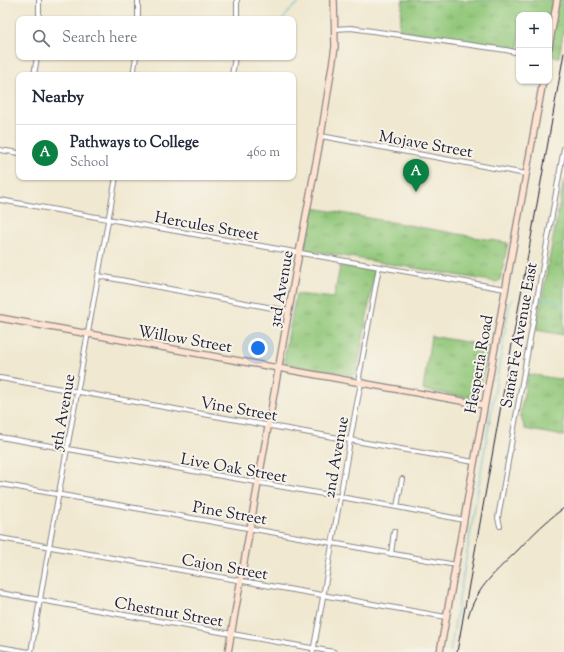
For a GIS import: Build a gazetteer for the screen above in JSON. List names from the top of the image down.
{
  "streets": {
    "street": [
      "Mojave Street",
      "Hercules Street",
      "3rd Avenue",
      "Santa Fe Avenue East",
      "Willow Street",
      "Hesperia Road",
      "Vine Street",
      "5th Avenue",
      "2nd Avenue",
      "Live Oak Street",
      "Pine Street",
      "Cajon Street",
      "Chestnut Street"
    ]
  },
  "crossings": [
    ["Mojave Street", "3rd Avenue"],
    ["Mojave Street", "Hesperia Road"],
    ["Hercules Street", "3rd Avenue"],
    ["Hercules Street", "Hesperia Road"],
    ["Hercules Street", "5th Avenue"],
    ["Hercules Street", "2nd Avenue"],
    ["3rd Avenue", "Willow Street"],
    ["3rd Avenue", "Vine Street"],
    ["3rd Avenue", "Live Oak Street"],
    ["3rd Avenue", "Pine Street"],
    ["3rd Avenue", "Cajon Street"],
    ["3rd Avenue", "Chestnut Street"],
    ["Willow Street", "Hesperia Road"],
    ["Willow Street", "5th Avenue"],
    ["Willow Street", "2nd Avenue"],
    ["Hesperia Road", "Vine Street"],
    ["Hesperia Road", "Live Oak Street"],
    ["Hesperia Road", "Pine Street"],
    ["Hesperia Road", "Cajon Street"],
    ["Vine Street", "5th Avenue"],
    ["Vine Street", "2nd Avenue"],
    ["5th Avenue", "Live Oak Street"],
    ["5th Avenue", "Pine Street"],
    ["5th Avenue", "Cajon Street"],
    ["5th Avenue", "Chestnut Street"],
    ["2nd Avenue", "Live Oak Street"],
    ["2nd Avenue", "Pine Street"],
    ["2nd Avenue", "Cajon Street"],
    ["2nd Avenue", "Chestnut Street"]
  ],
  "page": {
    "map_buttons": ["+", "−"],
    "search": "Search here",
    "heading": "Nearby",
    "list": [
      {
        "mark": "A",
        "name": "Pathways to College",
        "note": "School",
        "value": "460 m"
      }
    ],
    "pins": "A"
  }
}
